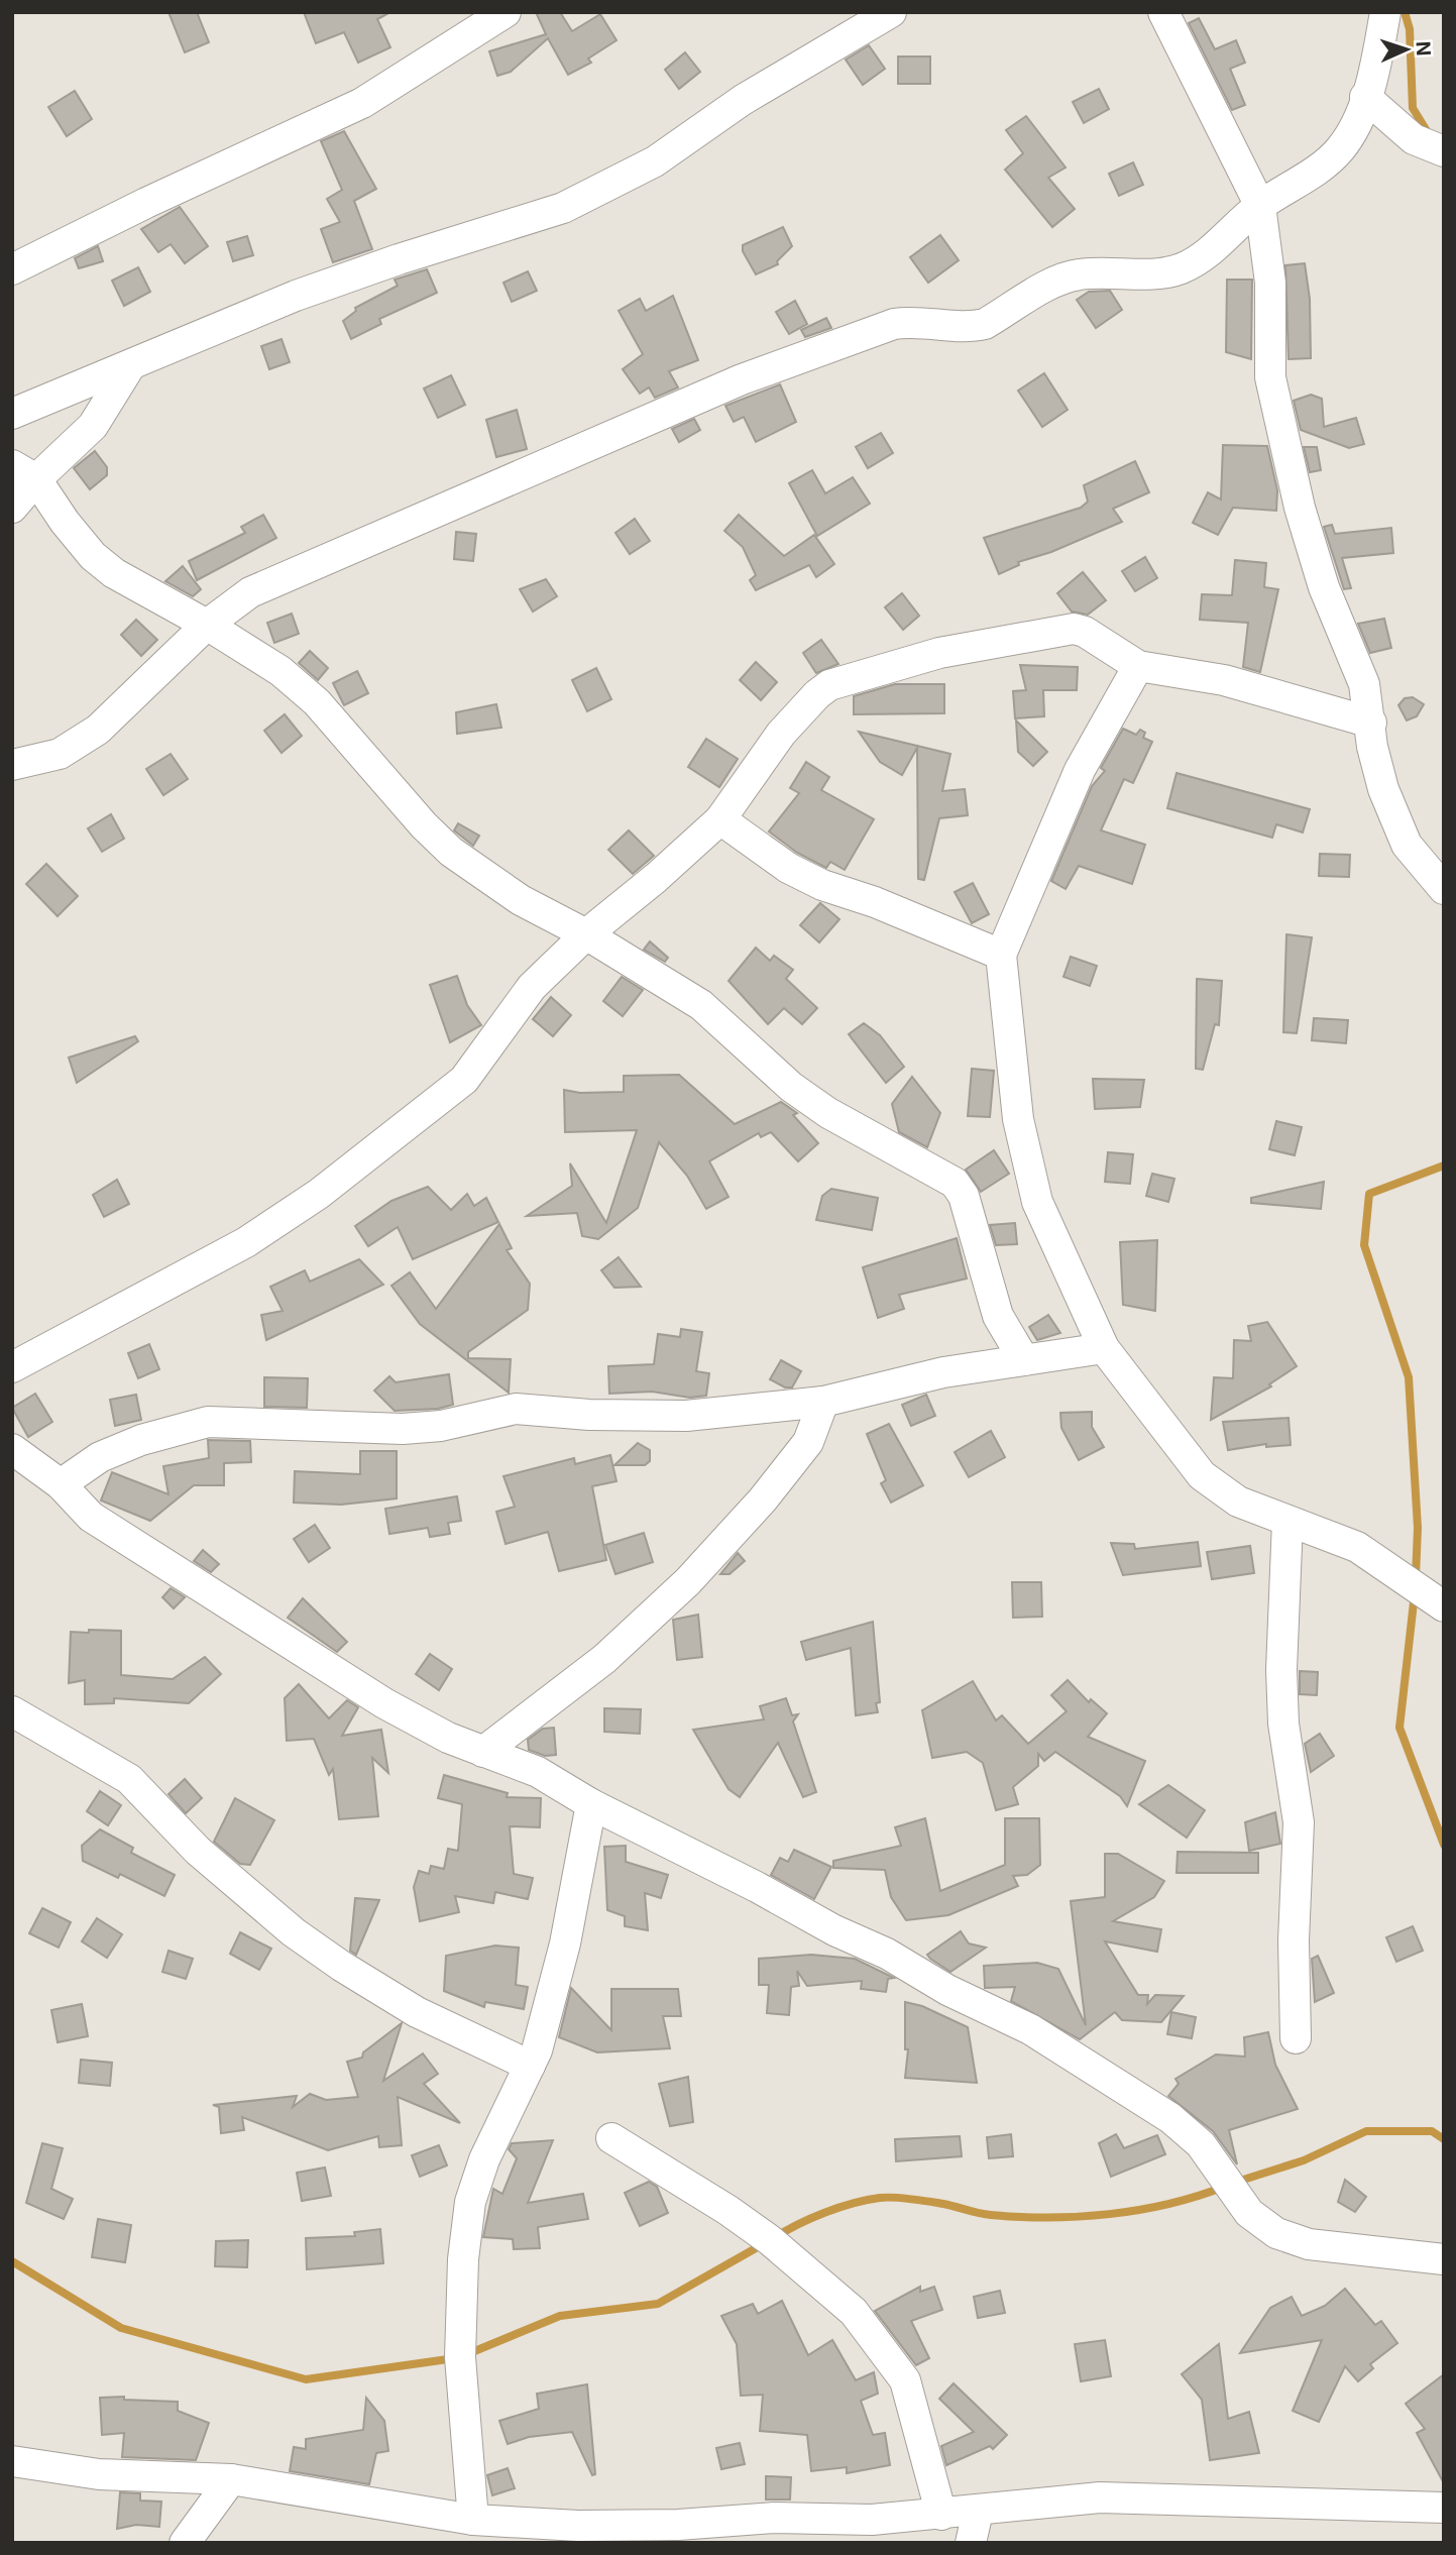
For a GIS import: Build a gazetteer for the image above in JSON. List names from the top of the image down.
{
  "north": "right"
}
